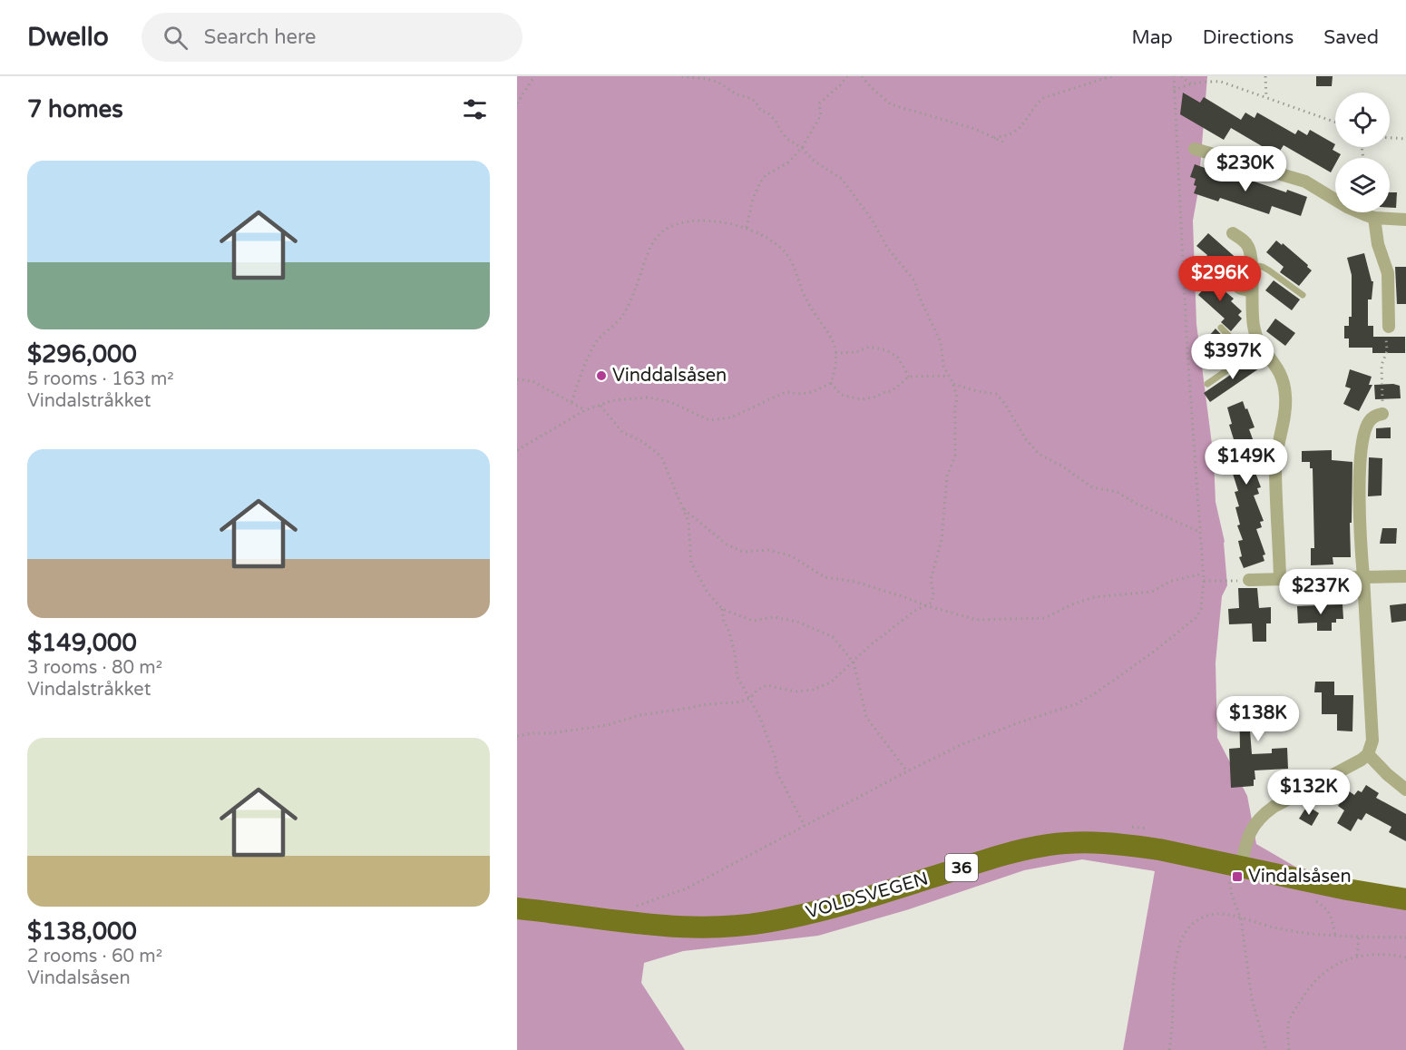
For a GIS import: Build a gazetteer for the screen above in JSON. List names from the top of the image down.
{
  "streets": {
    "highway": ["36", "VOLDSVEGEN"]
  },
  "places": {
    "other": ["Vinddalsåsen"],
    "transit": ["Vindalsåsen"]
  },
  "page": {
    "header": "Dwello",
    "search": "Search here",
    "nav": ["Map", "Directions", "Saved"],
    "heading": "7 homes",
    "list": [
      {
        "name": "$296,000",
        "note": "5 rooms · 163 m² · Vindalstråkket"
      },
      {
        "name": "$149,000",
        "note": "3 rooms · 80 m² · Vindalstråkket"
      },
      {
        "name": "$138,000",
        "note": "2 rooms · 60 m² · Vindalsåsen"
      }
    ],
    "price": [
      "$230K",
      "$296K",
      "$397K",
      "$149K",
      "$237K",
      "$138K",
      "$132K"
    ]
  }
}
